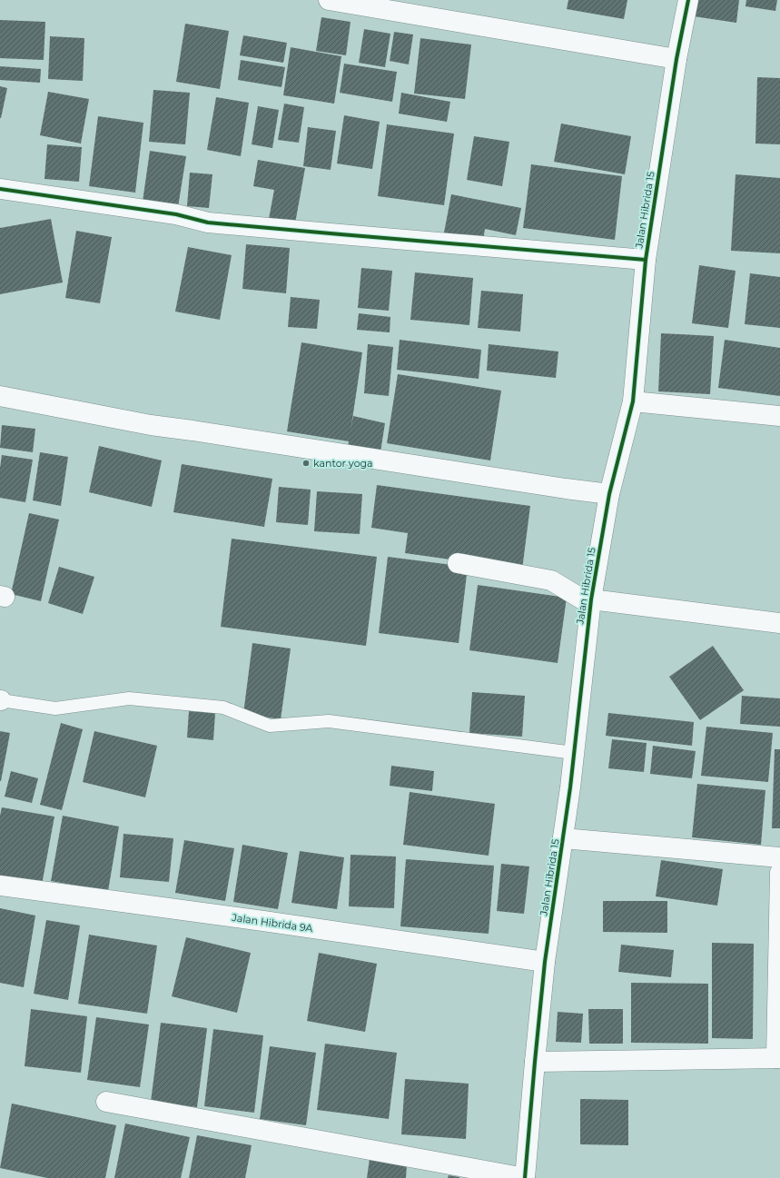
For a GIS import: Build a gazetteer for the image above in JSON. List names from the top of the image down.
{
  "streets": {
    "street": ["Jalan Hibrida 15", "Jalan Hibrida 9A"]
  },
  "crossings": [
    ["Jalan Hibrida 15", "Jalan Hibrida 9A"]
  ],
  "places": ["kantor yoga"]
}
